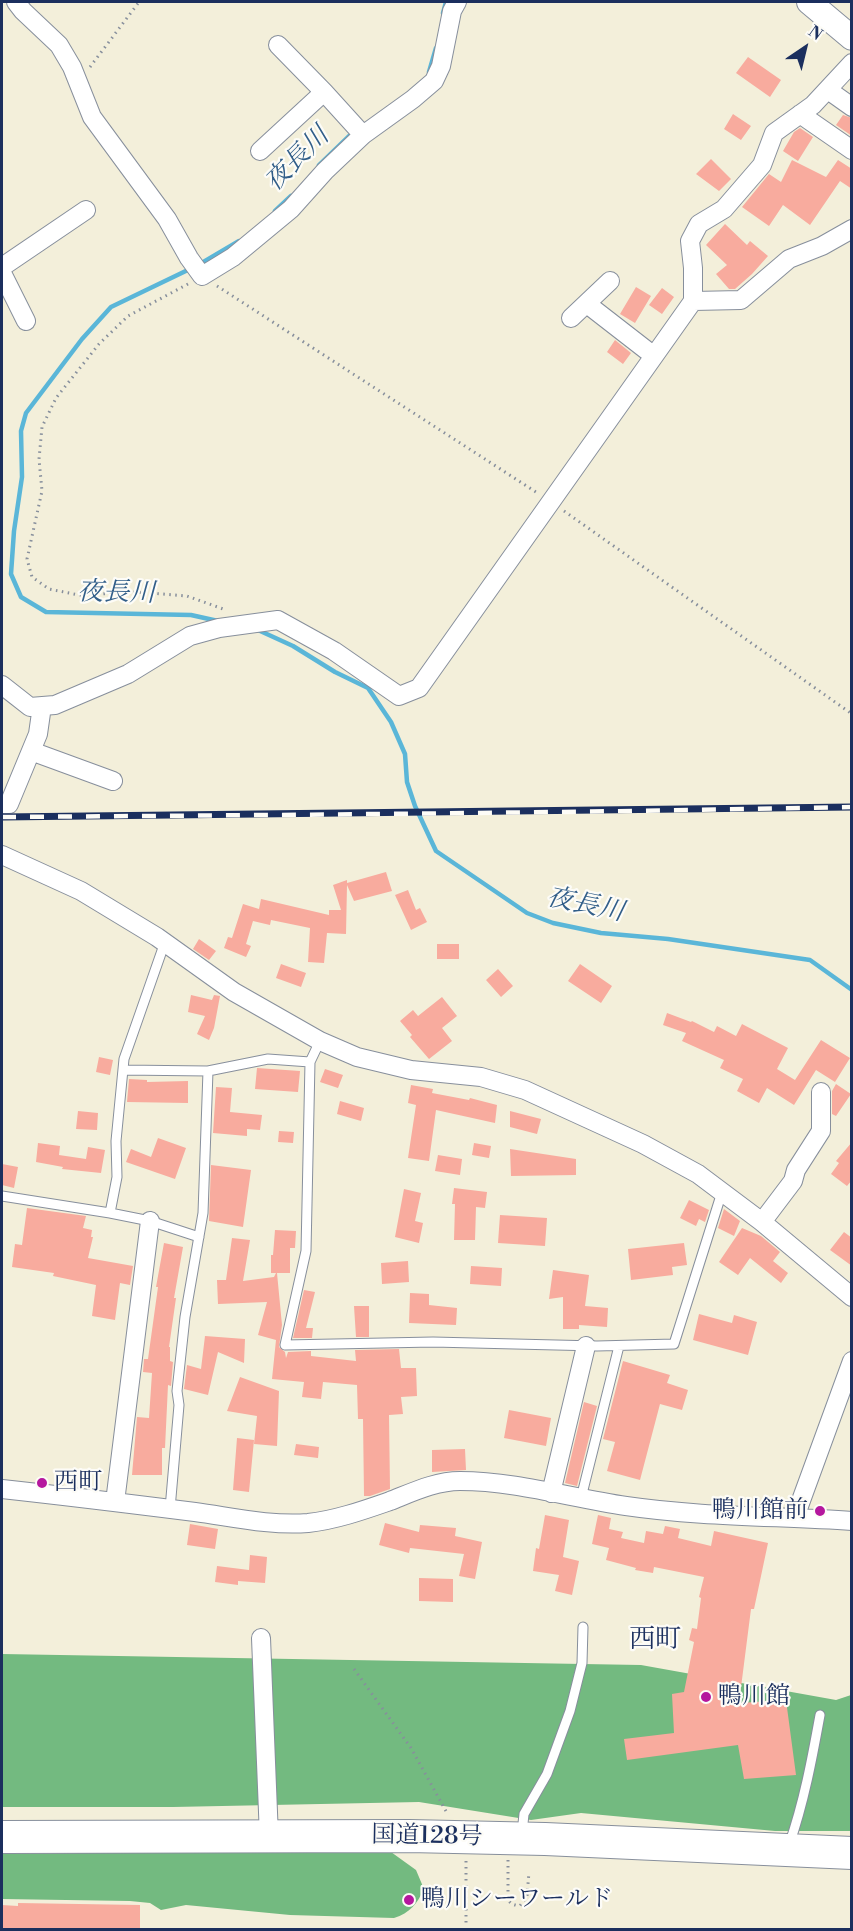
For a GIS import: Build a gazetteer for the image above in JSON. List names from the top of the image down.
{
  "streets": {
    "highway": ["国道128号"]
  },
  "districts": ["西町"],
  "water": ["夜長川"],
  "places": [
    "西町",
    "鴨川館前",
    "鴨川館",
    "鴨川シーワールド"
  ],
  "north": "top right"
}
